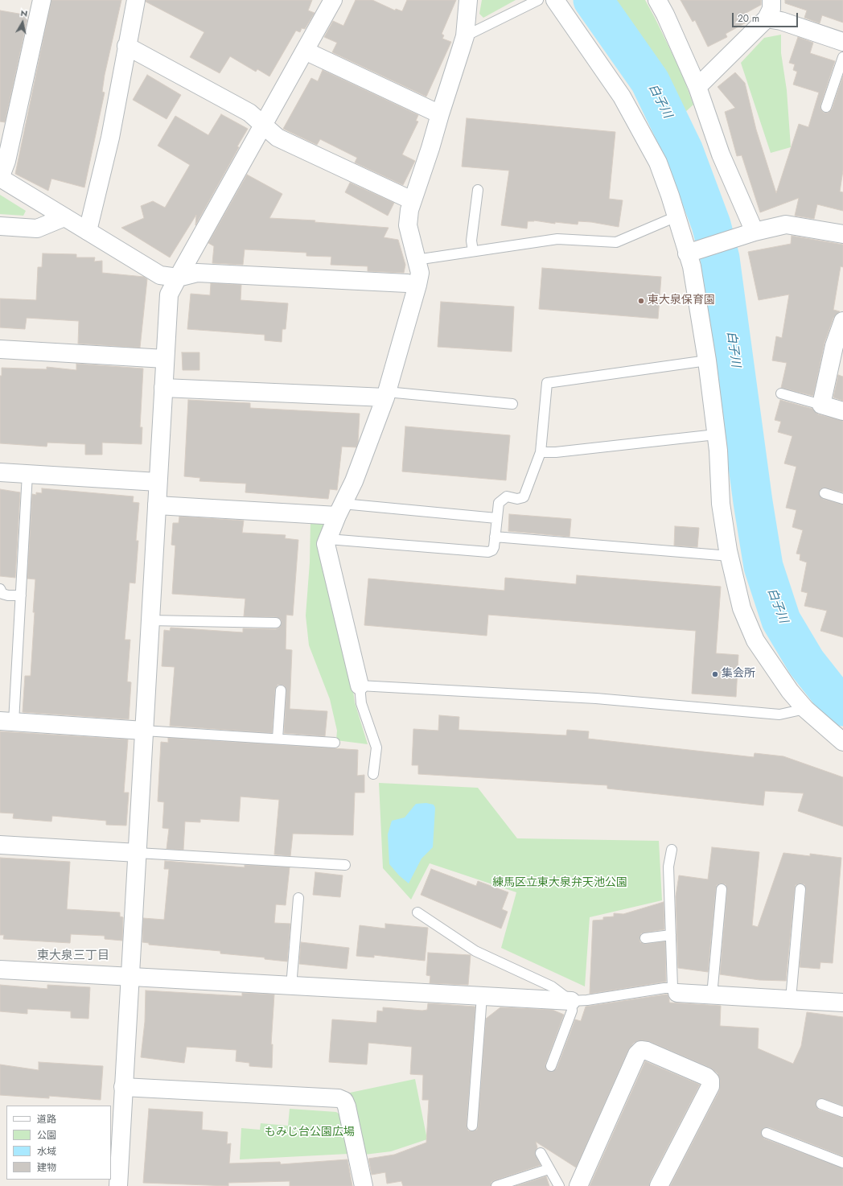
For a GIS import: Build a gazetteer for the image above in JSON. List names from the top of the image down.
{
  "districts": ["東大泉三丁目"],
  "water": ["白子川"],
  "parks": ["練馬区立東大泉弁天池公園", "もみじ台公園広場"],
  "places": ["東大泉保育園", "集会所"],
  "legend": [
    "道路",
    "公園",
    "水域",
    "建物"
  ],
  "scale_bar": "20 m",
  "north": "top"
}
